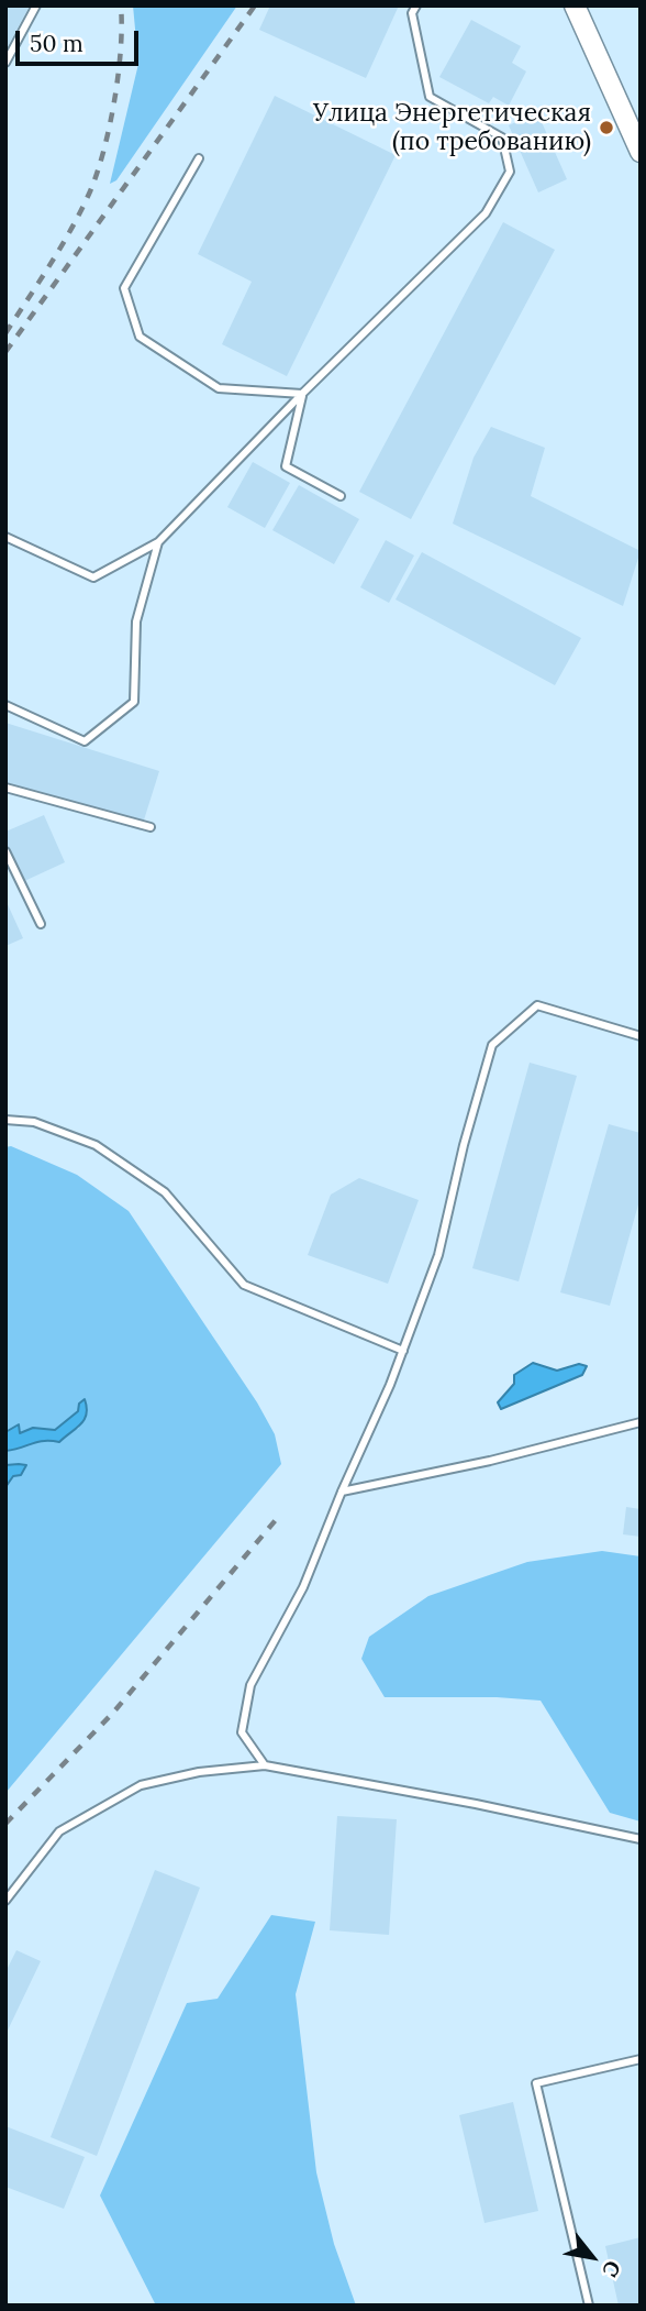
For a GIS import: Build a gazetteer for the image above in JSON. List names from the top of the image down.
{
  "places": ["Улица Энергетическая (по требованию)"],
  "scale_bar": "50 m",
  "north": "bottom right"
}
